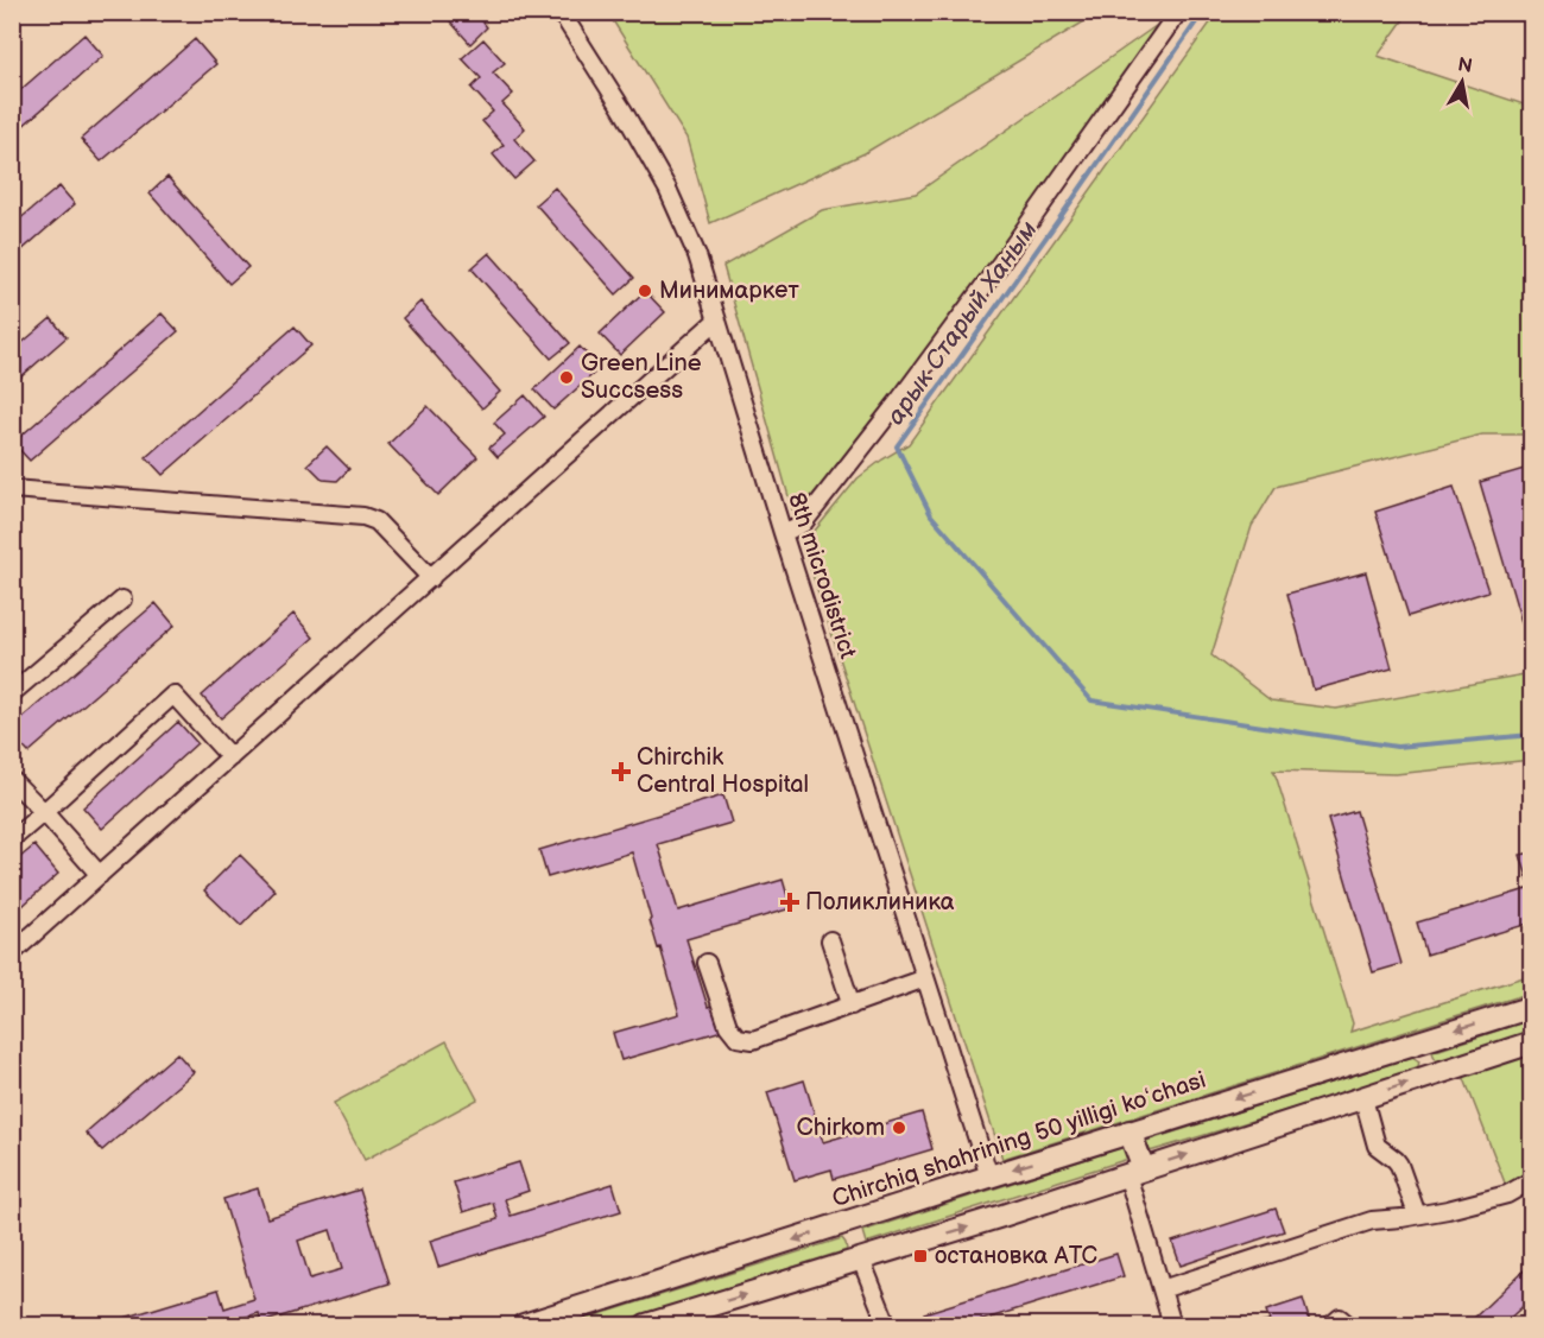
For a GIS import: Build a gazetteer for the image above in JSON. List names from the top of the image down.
{
  "streets": {
    "main road": ["Chirchiq shahrining 50 yilligi koʻchasi"],
    "street": ["8th microdistrict"]
  },
  "crossings": [
    ["8th microdistrict", "Chirchiq shahrining 50 yilligi koʻchasi"]
  ],
  "water": ["арык Старый Ханым"],
  "places": {
    "other": ["Минимаркет", "Green Line Succsess", "Chirkom"],
    "health": ["Chirchik Central Hospital", "Поликлиника"],
    "transit": ["остановка АТС"]
  },
  "north": "top"
}
